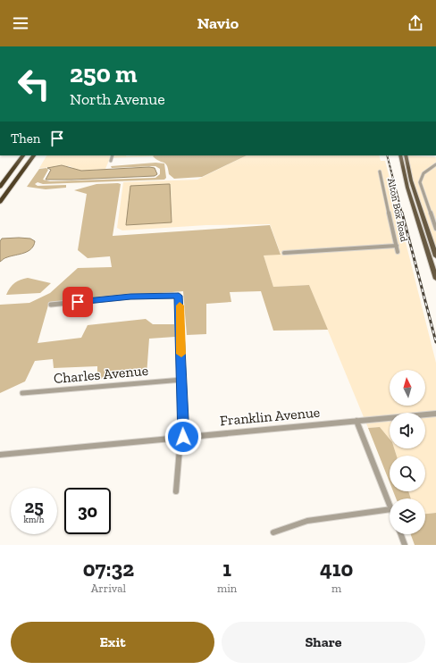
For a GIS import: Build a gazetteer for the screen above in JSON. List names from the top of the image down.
{
  "streets": {
    "street": ["Alton Box Road", "Charles Avenue", "Franklin Avenue"]
  },
  "north": "top",
  "page": {
    "header": "Navio",
    "turn": ["250 m", "North Avenue"],
    "then": "Then",
    "speed": "25 km/h",
    "limit": "30",
    "eta": [
      "07:32",
      "Arrival",
      "1",
      "min",
      "410",
      "m"
    ],
    "buttons": ["Exit", "Share"]
  }
}
